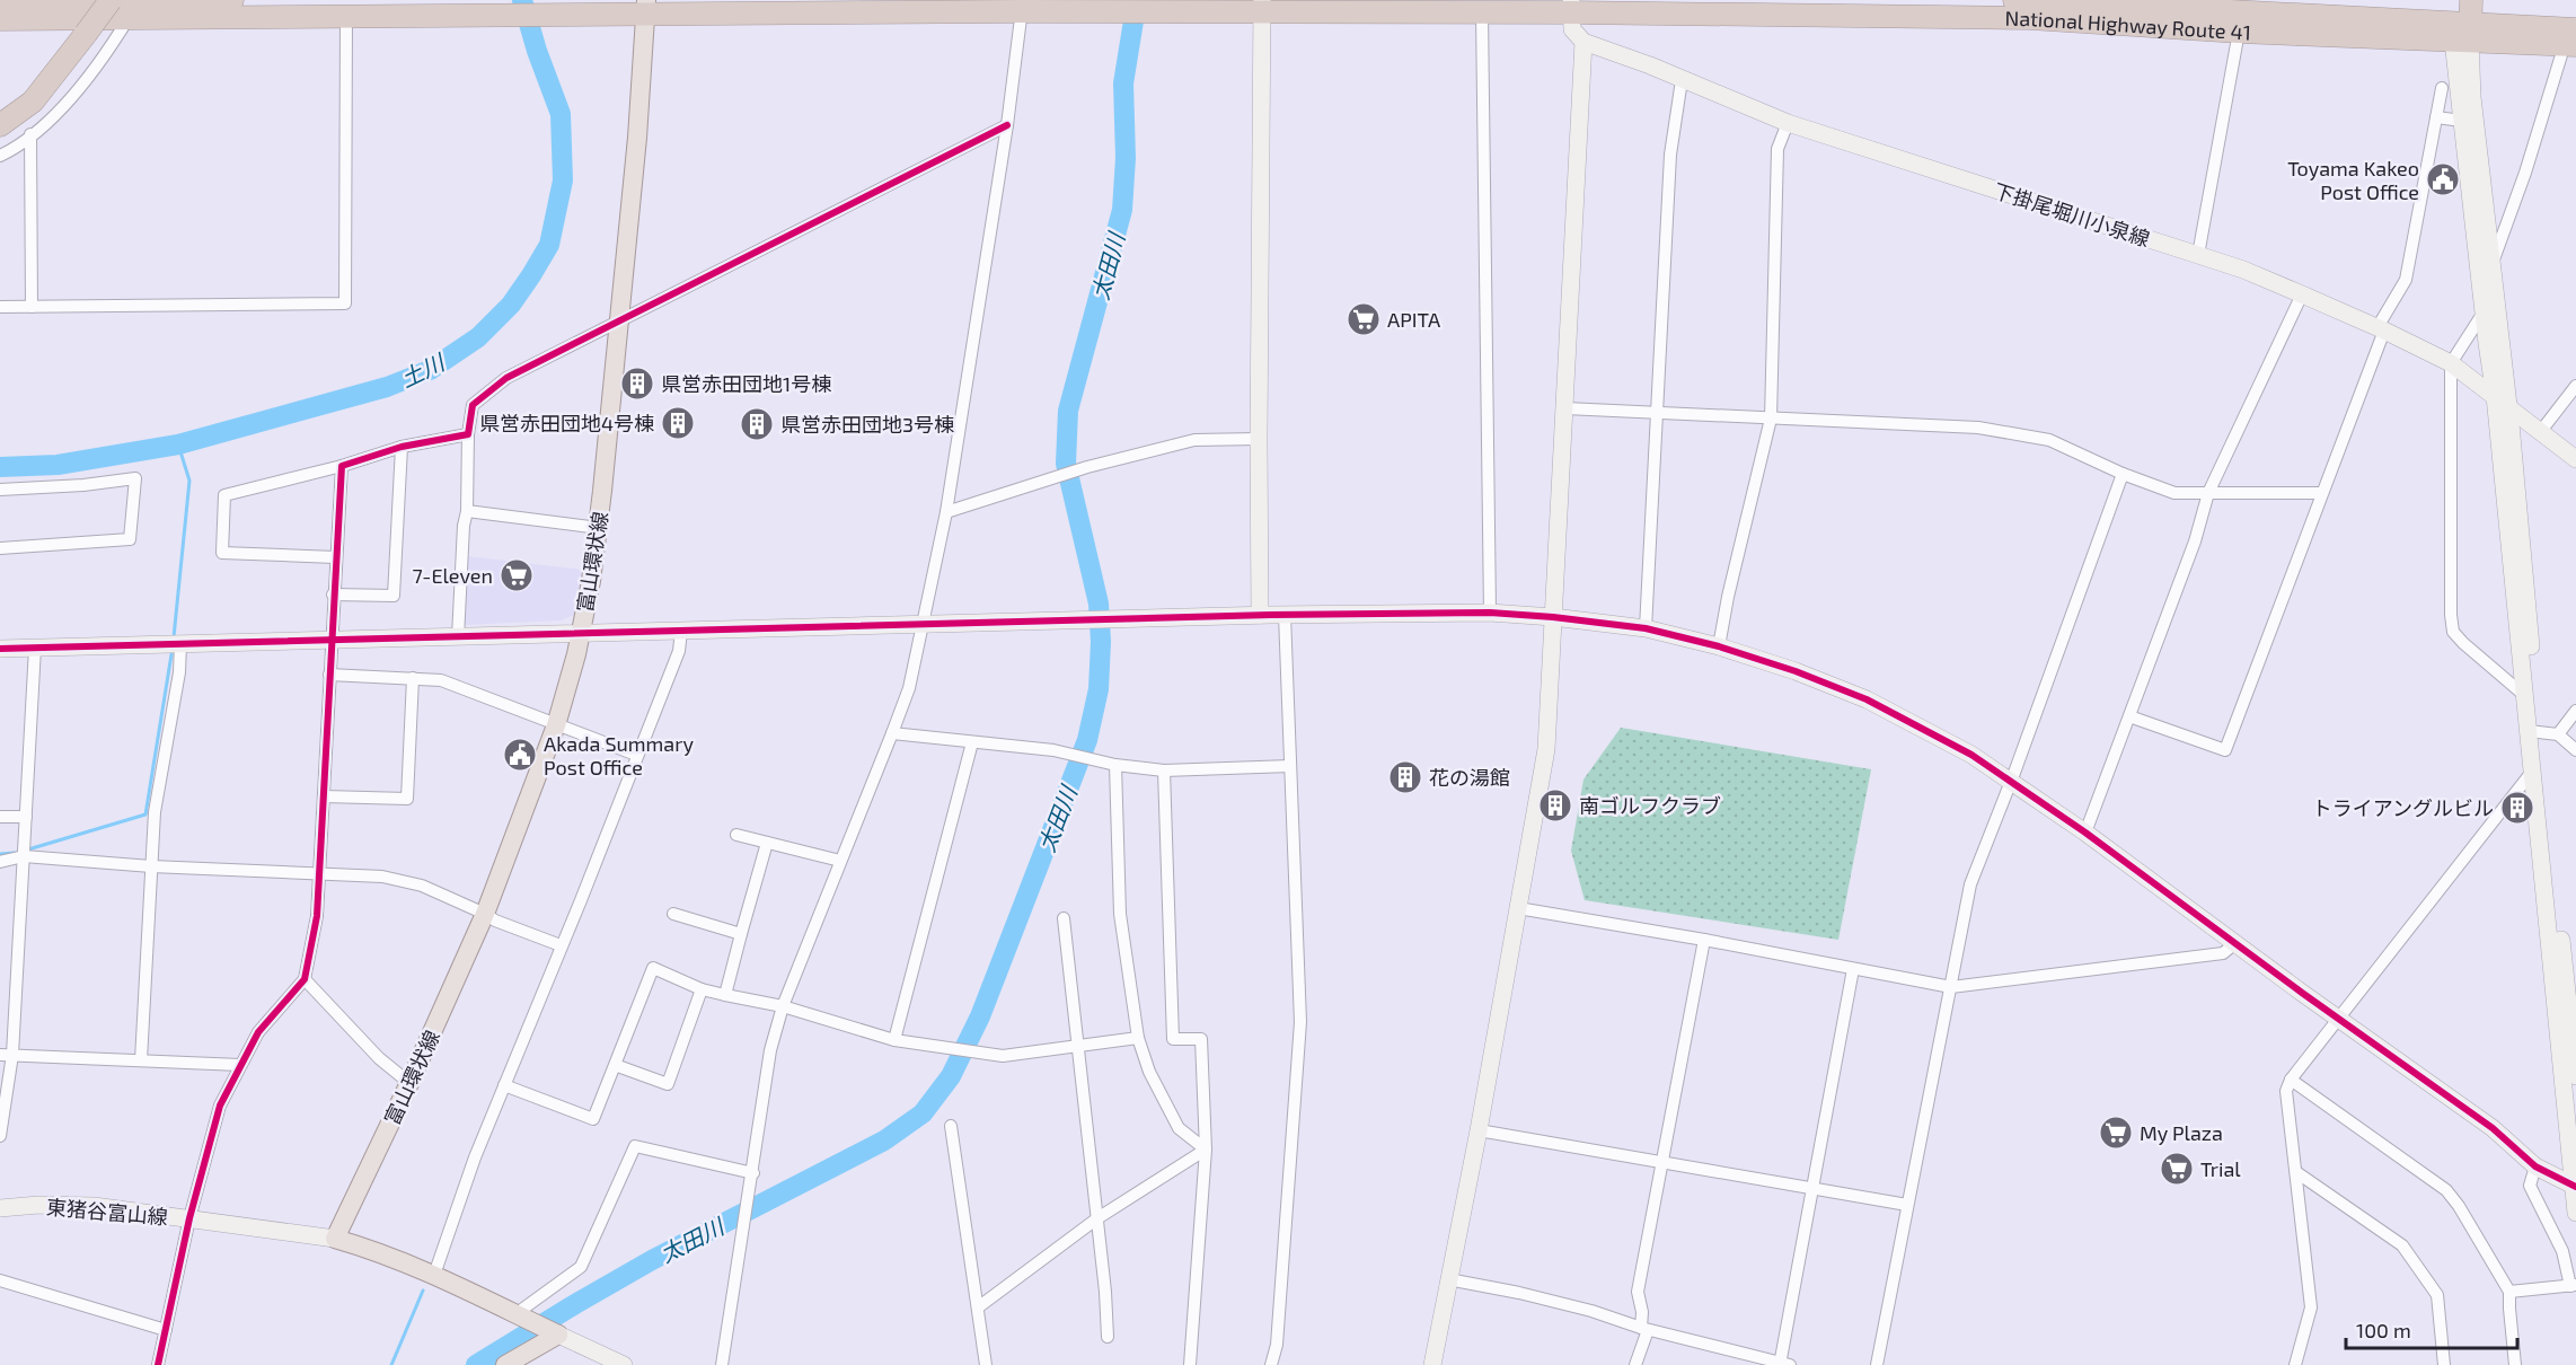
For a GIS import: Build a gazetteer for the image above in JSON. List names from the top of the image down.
{
  "streets": {
    "highway": ["National Highway Route 41"],
    "main road": ["富山環状線"],
    "street": ["下掛尾堀川小泉線", "東猪谷富山線"]
  },
  "crossings": [
    ["National Highway Route 41", "富山環状線"],
    ["富山環状線", "東猪谷富山線"]
  ],
  "water": ["太田川", "土川"],
  "places": {
    "public building": ["Toyama Kakeo Post Office", "Akada Summary Post Office"],
    "supermarket": [
      "APITA",
      "7-Eleven",
      "My Plaza",
      "Trial"
    ],
    "building": [
      "県営赤田団地1号棟",
      "県営赤田団地4号棟",
      "県営赤田団地3号棟",
      "花の湯館",
      "南ゴルフクラブ",
      "トライアングルビル"
    ]
  },
  "scale_bar": "100 m"
}
